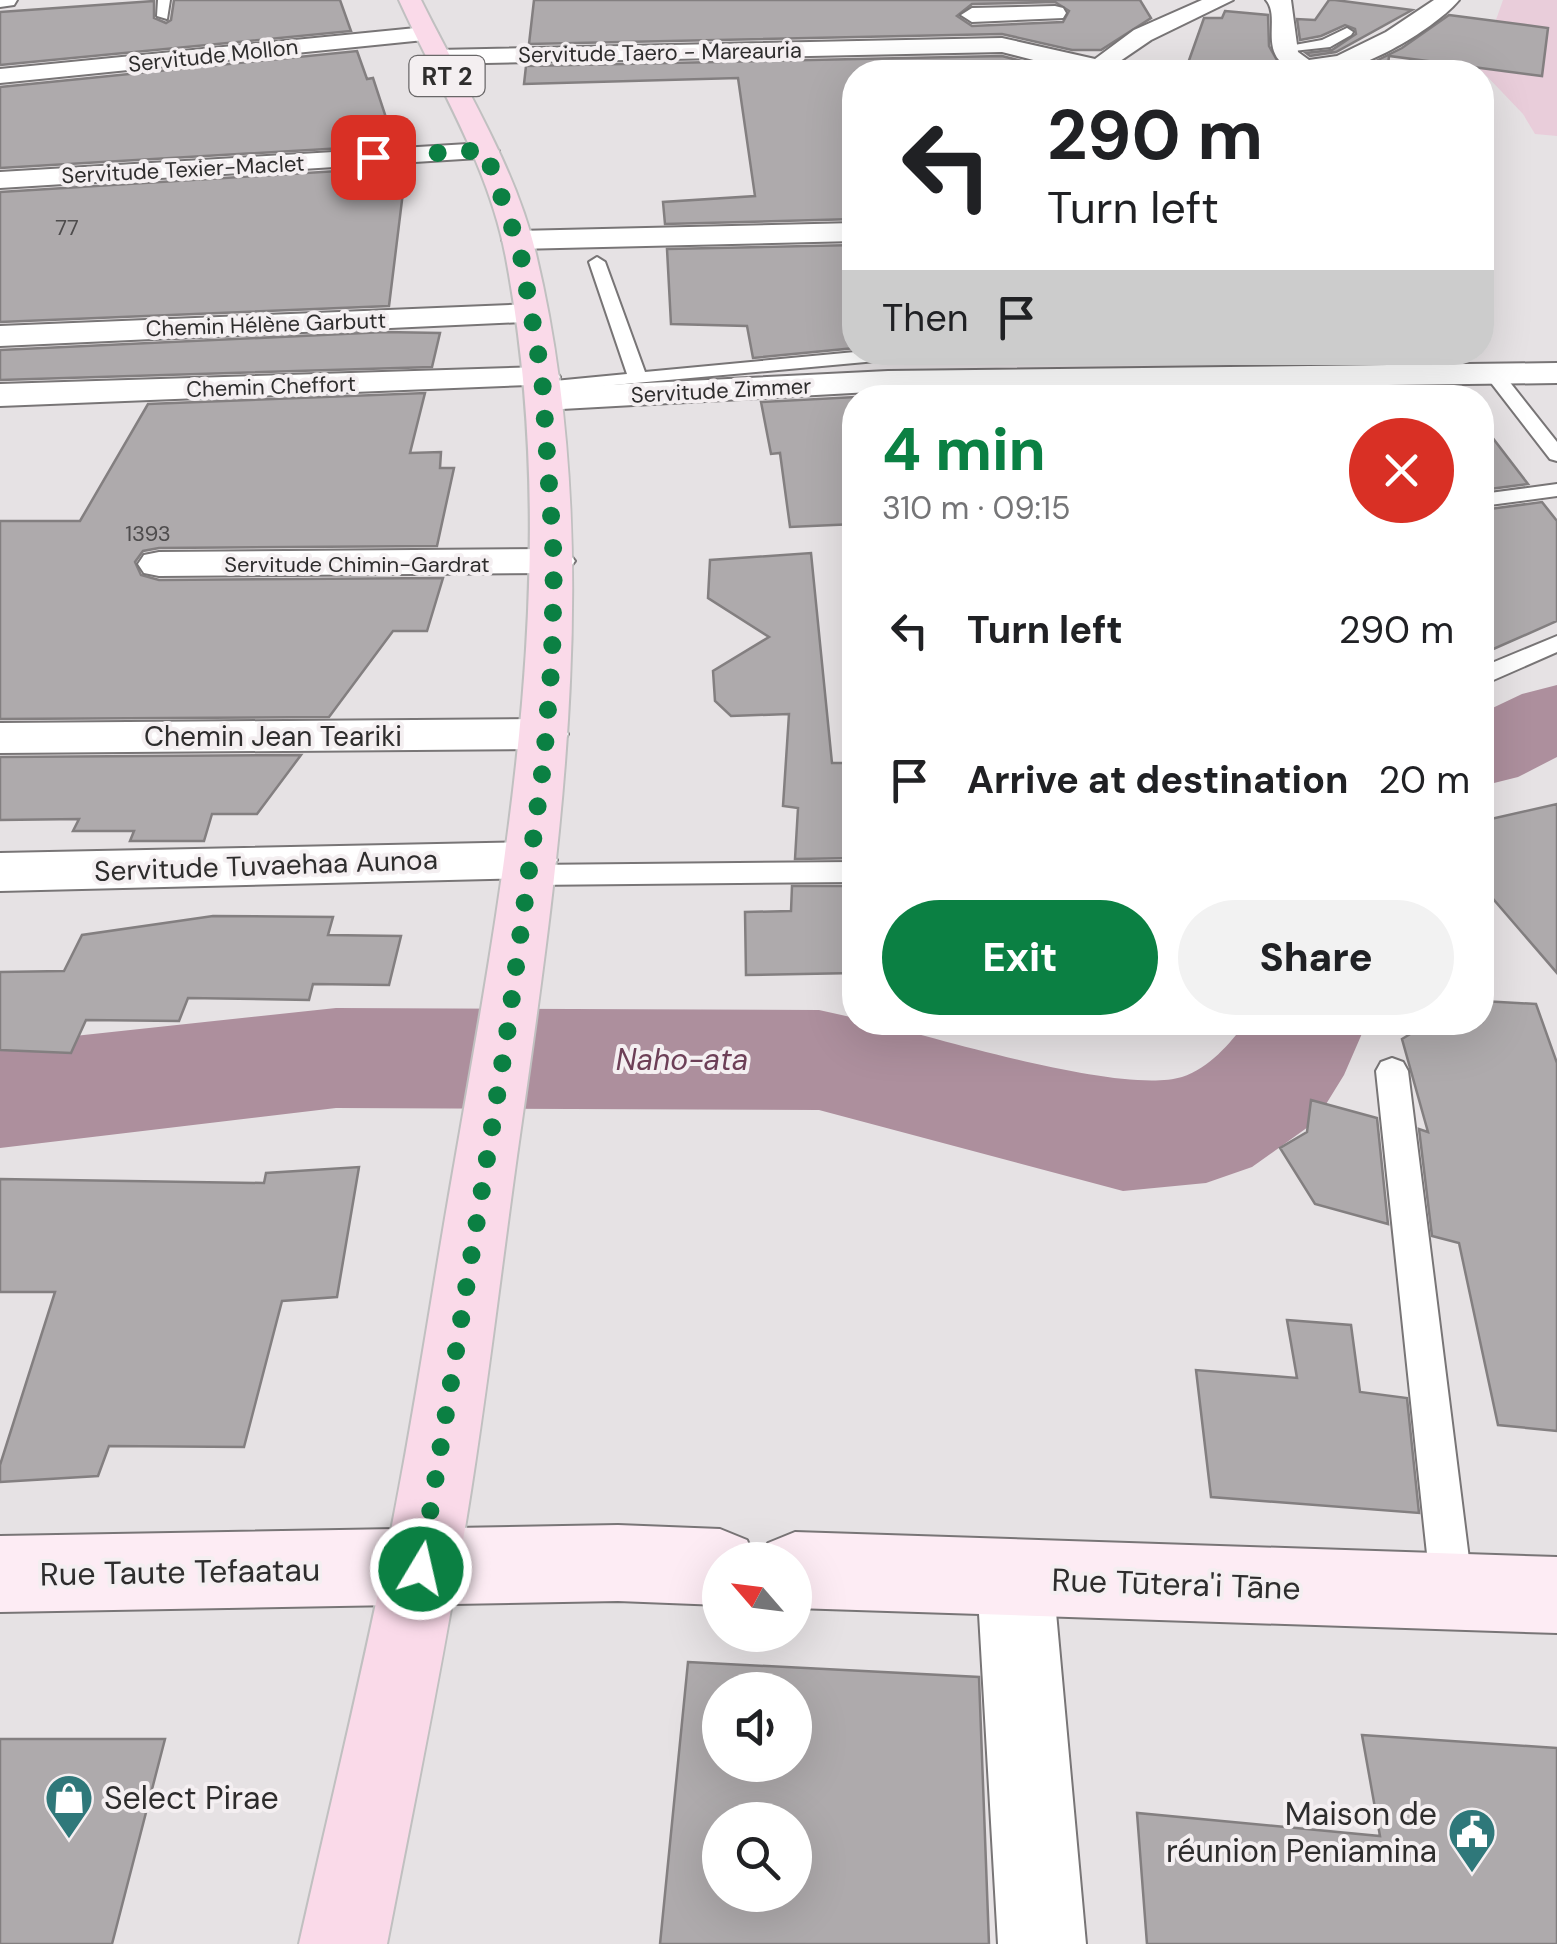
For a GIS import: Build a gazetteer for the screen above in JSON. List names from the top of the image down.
{
  "streets": {
    "main road": ["RT 2", "Rue Taute Tefaatau", "Rue Tūtera'i Tāne"],
    "street": [
      "Servitude Taero - Mareauria",
      "Servitude Mollon",
      "Servitude Texier-Maclet",
      "Chemin Hélène Garbutt",
      "Chemin Cheffort",
      "Servitude Zimmer",
      "Servitude Chimin-Gardrat",
      "Chemin Jean Teariki",
      "Servitude Tuvaehaa Aunoa"
    ]
  },
  "crossings": [
    ["Servitude Taero - Mareauria", "Servitude Mollon"],
    ["Servitude Taero - Mareauria", "RT 2"],
    ["Servitude Mollon", "RT 2"],
    ["RT 2", "Servitude Texier-Maclet"],
    ["RT 2", "Chemin Hélène Garbutt"],
    ["RT 2", "Chemin Cheffort"],
    ["RT 2", "Servitude Zimmer"],
    ["RT 2", "Servitude Chimin-Gardrat"],
    ["RT 2", "Chemin Jean Teariki"],
    ["RT 2", "Servitude Tuvaehaa Aunoa"],
    ["RT 2", "Rue Taute Tefaatau"],
    ["Chemin Cheffort", "Servitude Zimmer"]
  ],
  "water": ["Naho-ata"],
  "places": {
    "shop": ["Select Pirae"],
    "public building": ["Maison de réunion Peniamina"]
  },
  "house_numbers": ["77", "1393"],
  "north": "top left",
  "page": {
    "turn": ["290 m", "Turn left"],
    "then": "Then",
    "heading": ["4 min", "310 m · 09:15"],
    "list": [
      {
        "name": "Turn left",
        "value": "290 m"
      },
      {
        "name": "Arrive at destination",
        "value": "20 m"
      }
    ],
    "buttons": ["Exit", "Share"]
  }
}
